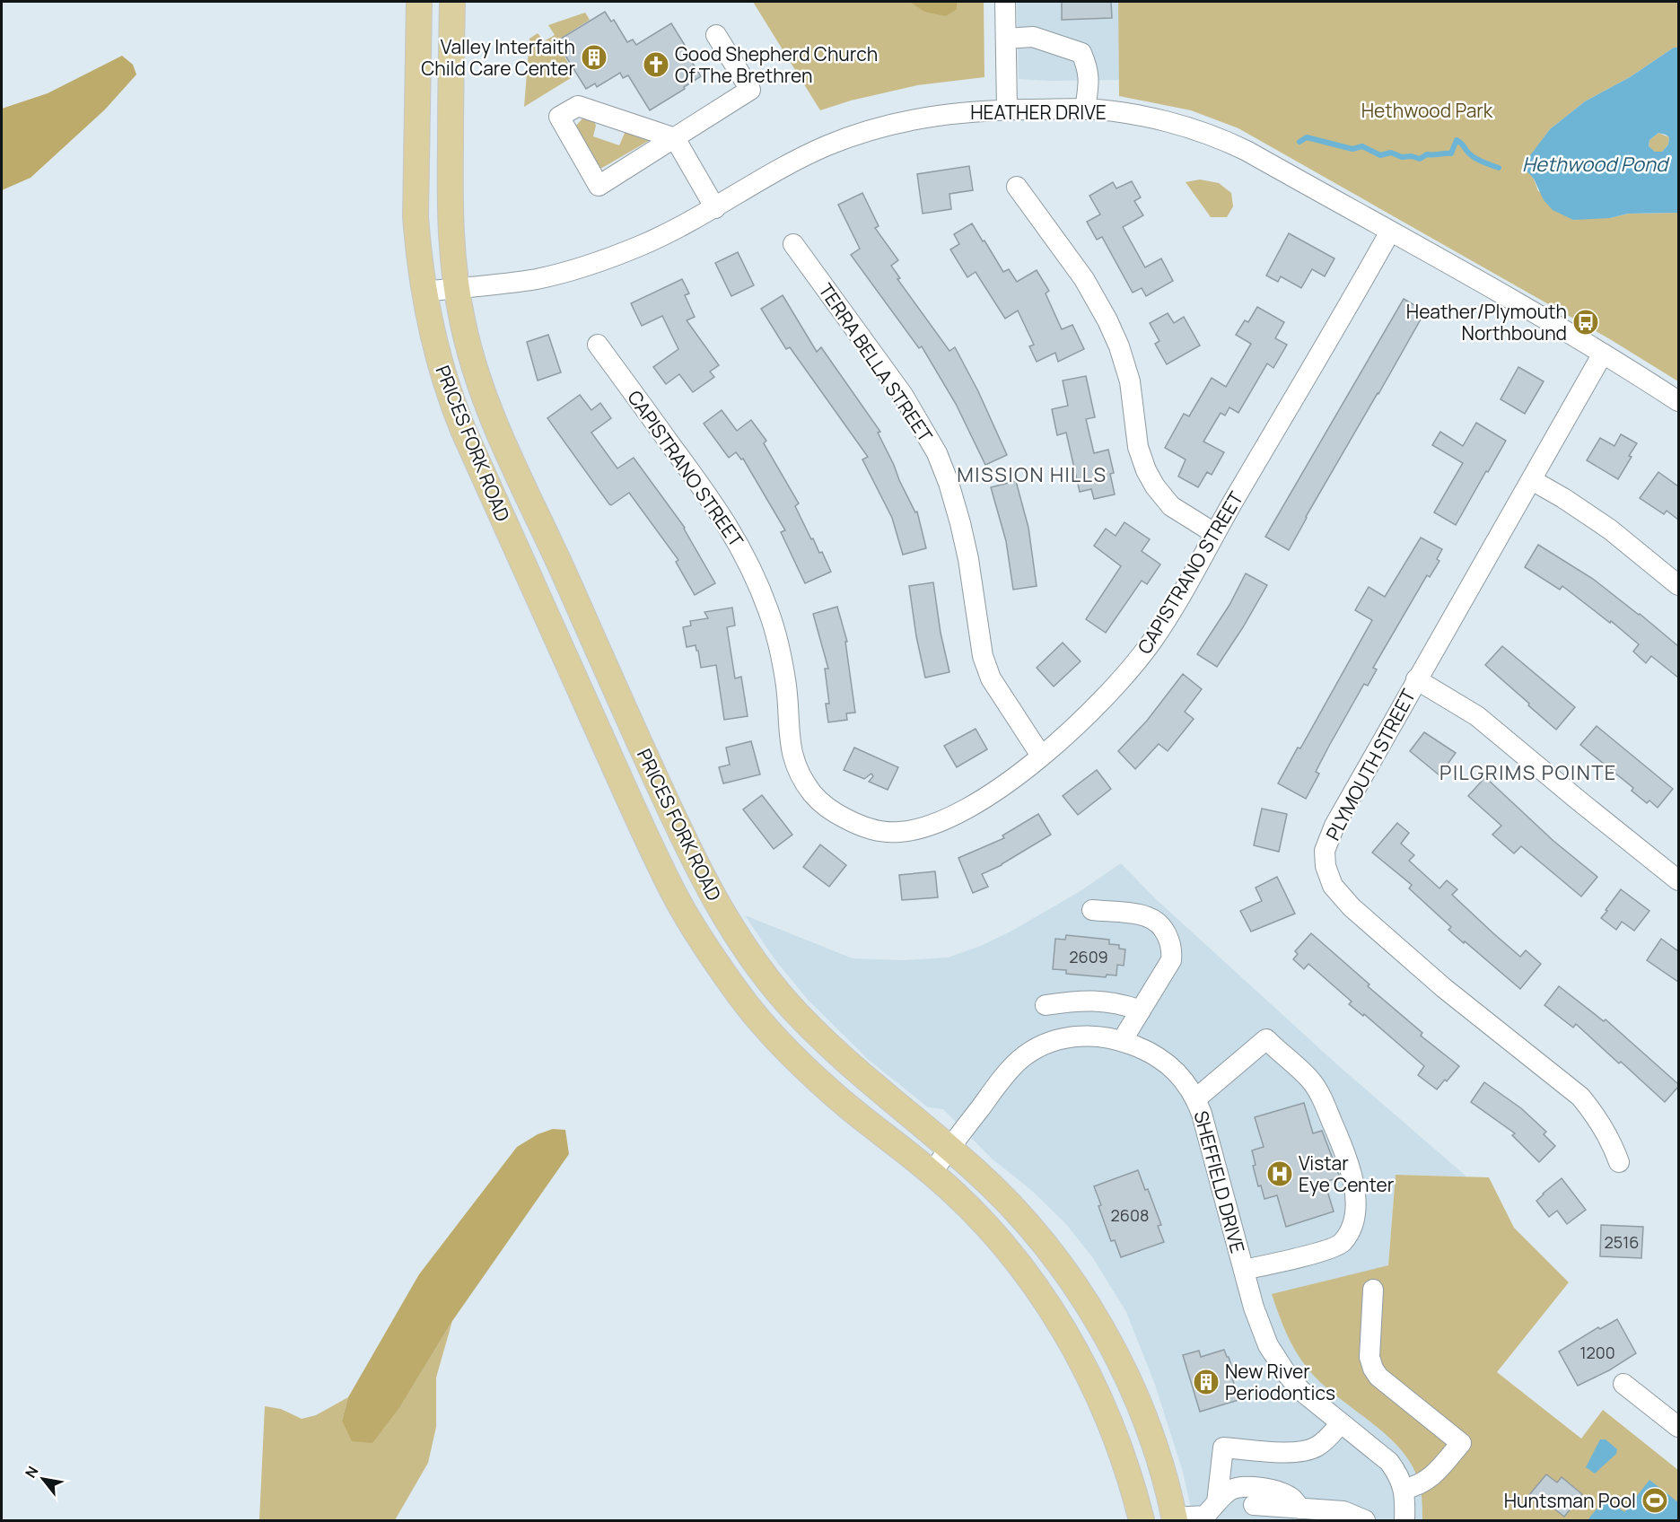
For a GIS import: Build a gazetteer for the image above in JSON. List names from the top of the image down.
{
  "streets": {
    "main road": ["PRICES FORK ROAD"],
    "street": [
      "HEATHER DRIVE",
      "TERRA BELLA STREET",
      "CAPISTRANO STREET",
      "PLYMOUTH STREET",
      "SHEFFIELD DRIVE"
    ]
  },
  "crossings": [
    ["HEATHER DRIVE", "PRICES FORK ROAD"],
    ["HEATHER DRIVE", "CAPISTRANO STREET"],
    ["HEATHER DRIVE", "PLYMOUTH STREET"],
    ["TERRA BELLA STREET", "CAPISTRANO STREET"],
    ["PRICES FORK ROAD", "SHEFFIELD DRIVE"]
  ],
  "districts": ["MISSION HILLS", "PILGRIMS POINTE"],
  "water": ["Hethwood Pond"],
  "parks": ["Hethwood Park"],
  "places": {
    "building": ["Valley Interfaith Child Care Center", "New River Periodontics"],
    "church": ["Good Shepherd Church Of The Brethren"],
    "bus stop": ["Heather/Plymouth Northbound"],
    "hospital": ["Vistar Eye Center"],
    "sports": ["Huntsman Pool"]
  },
  "house_numbers": [
    "2609",
    "2608",
    "2516",
    "1200"
  ],
  "north": "top left"
}
